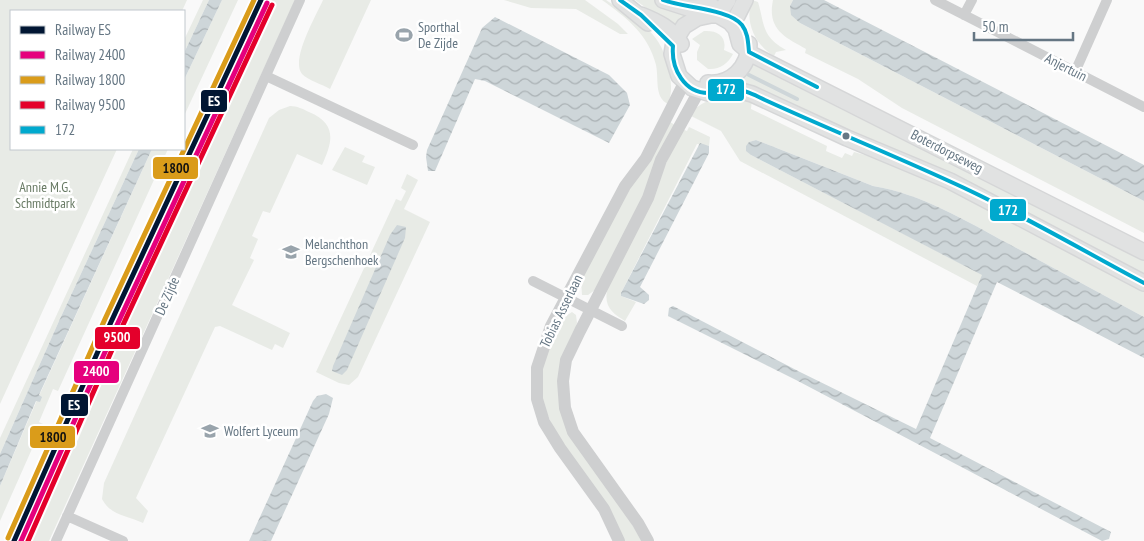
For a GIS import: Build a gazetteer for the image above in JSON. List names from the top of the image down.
{
  "streets": {
    "main road": ["Boterdorpseweg"],
    "street": ["Anjertuin", "De Zijde", "Tobias Asserlaan"]
  },
  "crossings": [
    ["Boterdorpseweg", "Tobias Asserlaan"]
  ],
  "parks": ["Annie M.G. Schmidtpark"],
  "places": {
    "sports": ["Sporthal De Zijde"],
    "school or university": ["Melanchthon Bergschenhoek", "Wolfert Lyceum"]
  },
  "lines": [
    "rail line ES",
    "rail line 1800",
    "transit line 172",
    "rail line 2400",
    "rail line 9500"
  ],
  "legend": [
    "Railway ES",
    "Railway 2400",
    "Railway 1800",
    "Railway 9500",
    "172"
  ],
  "scale_bar": "50 m"
}
